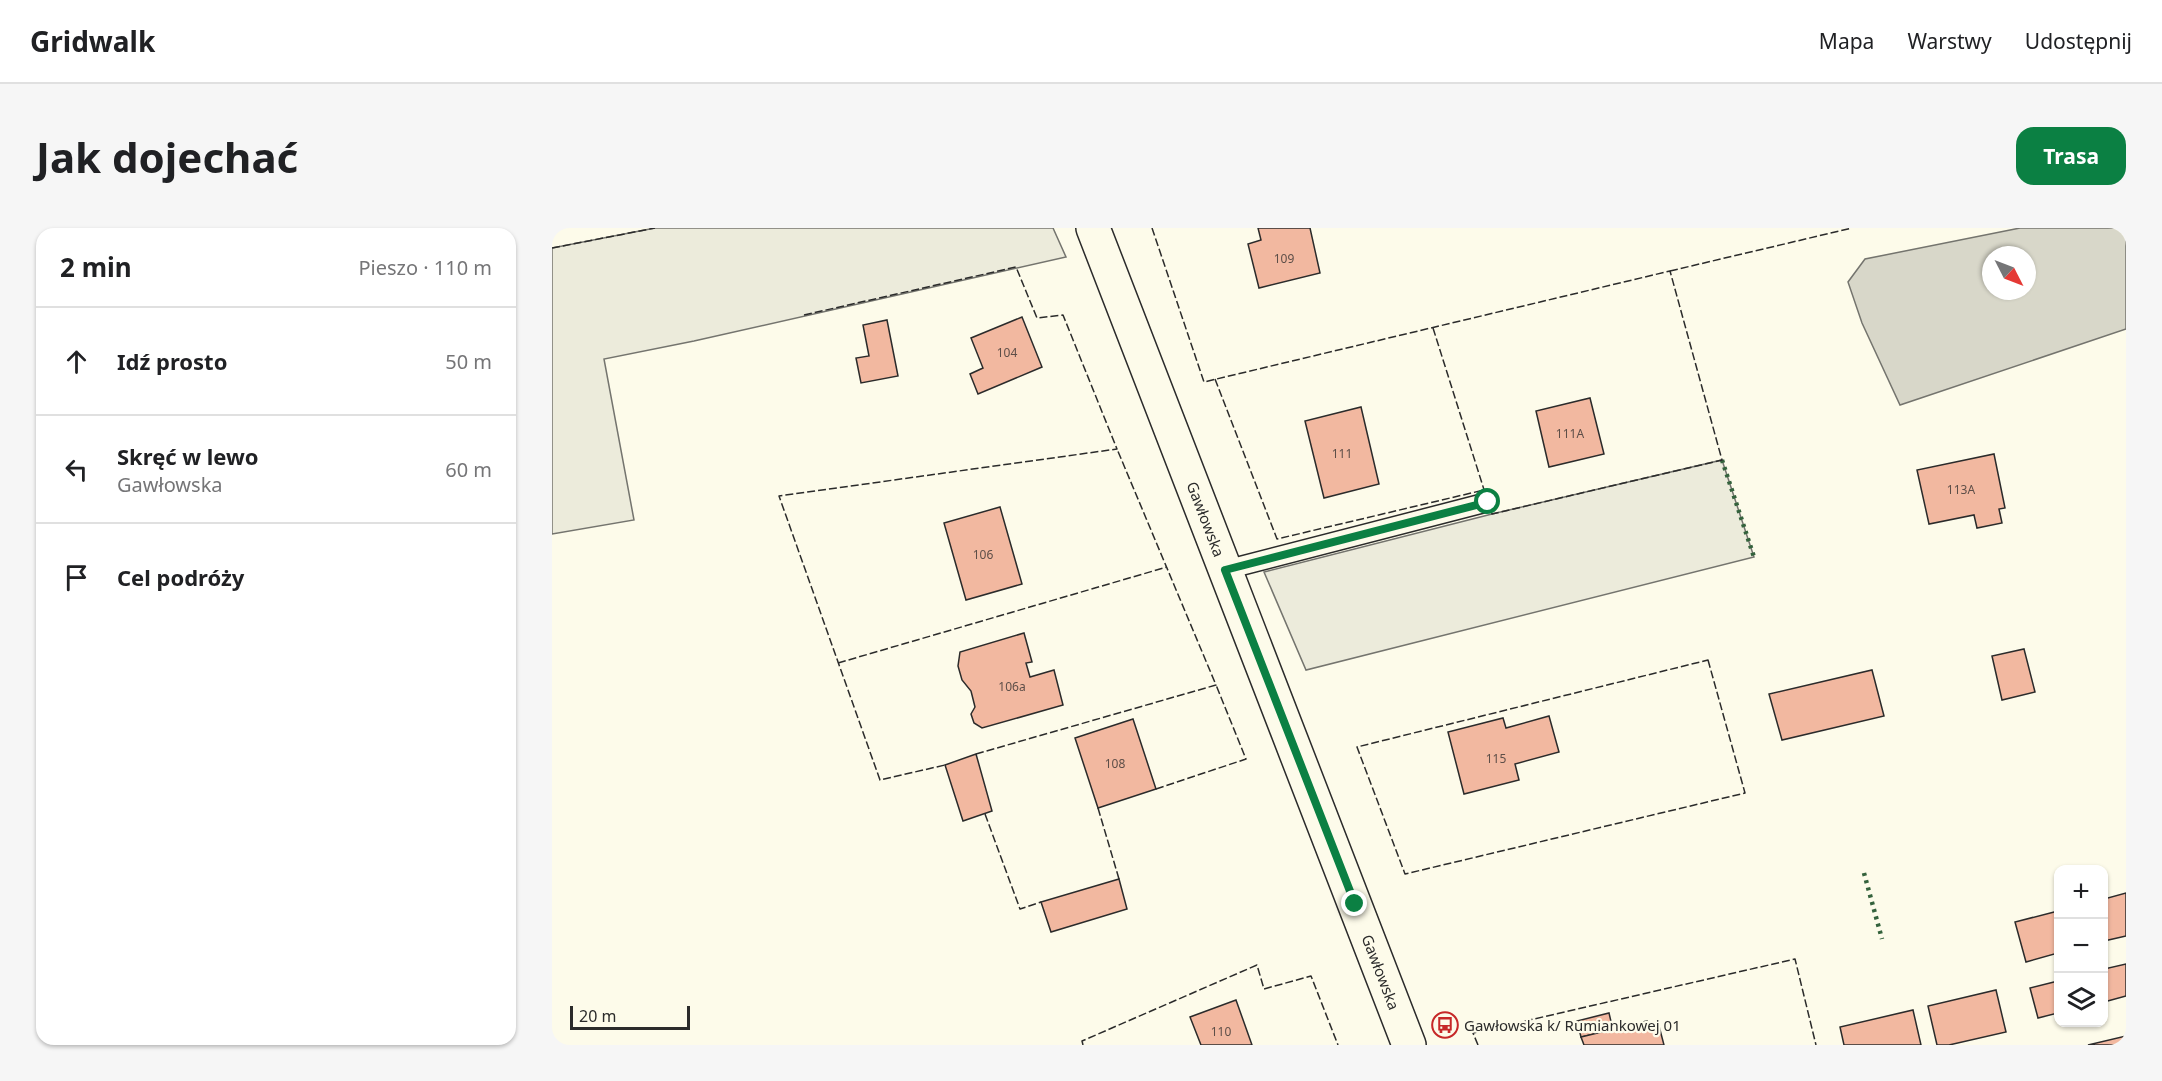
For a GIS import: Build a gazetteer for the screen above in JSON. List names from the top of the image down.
{
  "streets": {
    "street": ["Gawłowska"]
  },
  "places": {
    "bus stop": ["Gawłowska k/ Rumiankowej 01"]
  },
  "house_numbers": [
    "109",
    "104",
    "111A",
    "111",
    "113A",
    "106",
    "106a",
    "115",
    "108",
    "110"
  ],
  "scale_bar": "20 m",
  "north": "bottom right",
  "page": {
    "header": "Gridwalk",
    "nav": ["Mapa", "Warstwy", "Udostępnij"],
    "buttons": "Trasa",
    "title": "Jak dojechać",
    "heading": ["2 min", "Pieszo · 110 m"],
    "list": [
      ["Idź prosto", "50 m"],
      ["Skręć w lewo", "Gawłowska", "60 m"],
      "Cel podróży"
    ],
    "map_buttons": ["+", "−"],
    "scale": "20 m"
  }
}
